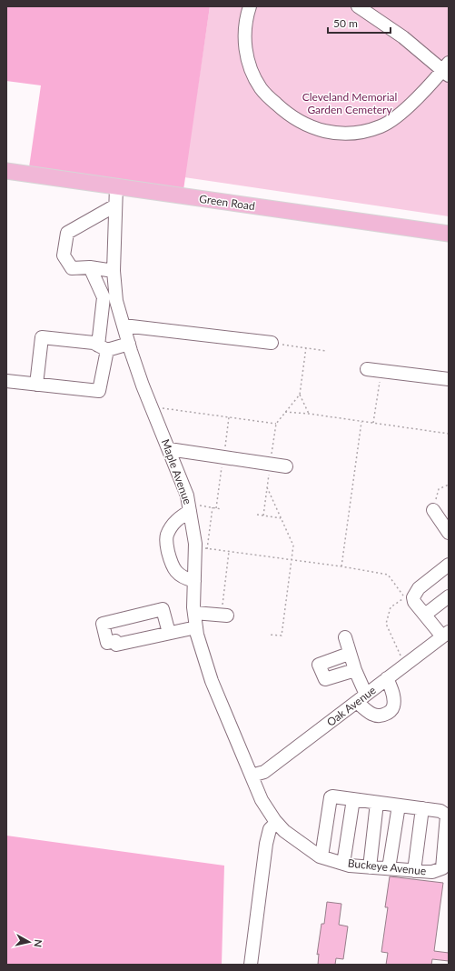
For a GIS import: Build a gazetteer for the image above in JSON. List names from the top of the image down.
{
  "streets": {
    "main road": ["Green Road"],
    "street": ["Maple Avenue", "Oak Avenue", "Buckeye Avenue"]
  },
  "crossings": [
    ["Green Road", "Maple Avenue"],
    ["Maple Avenue", "Oak Avenue"],
    ["Maple Avenue", "Buckeye Avenue"],
    ["Oak Avenue", "Buckeye Avenue"]
  ],
  "parks": ["Cleveland Memorial Garden Cemetery"],
  "scale_bar": "50 m",
  "north": "right"
}
